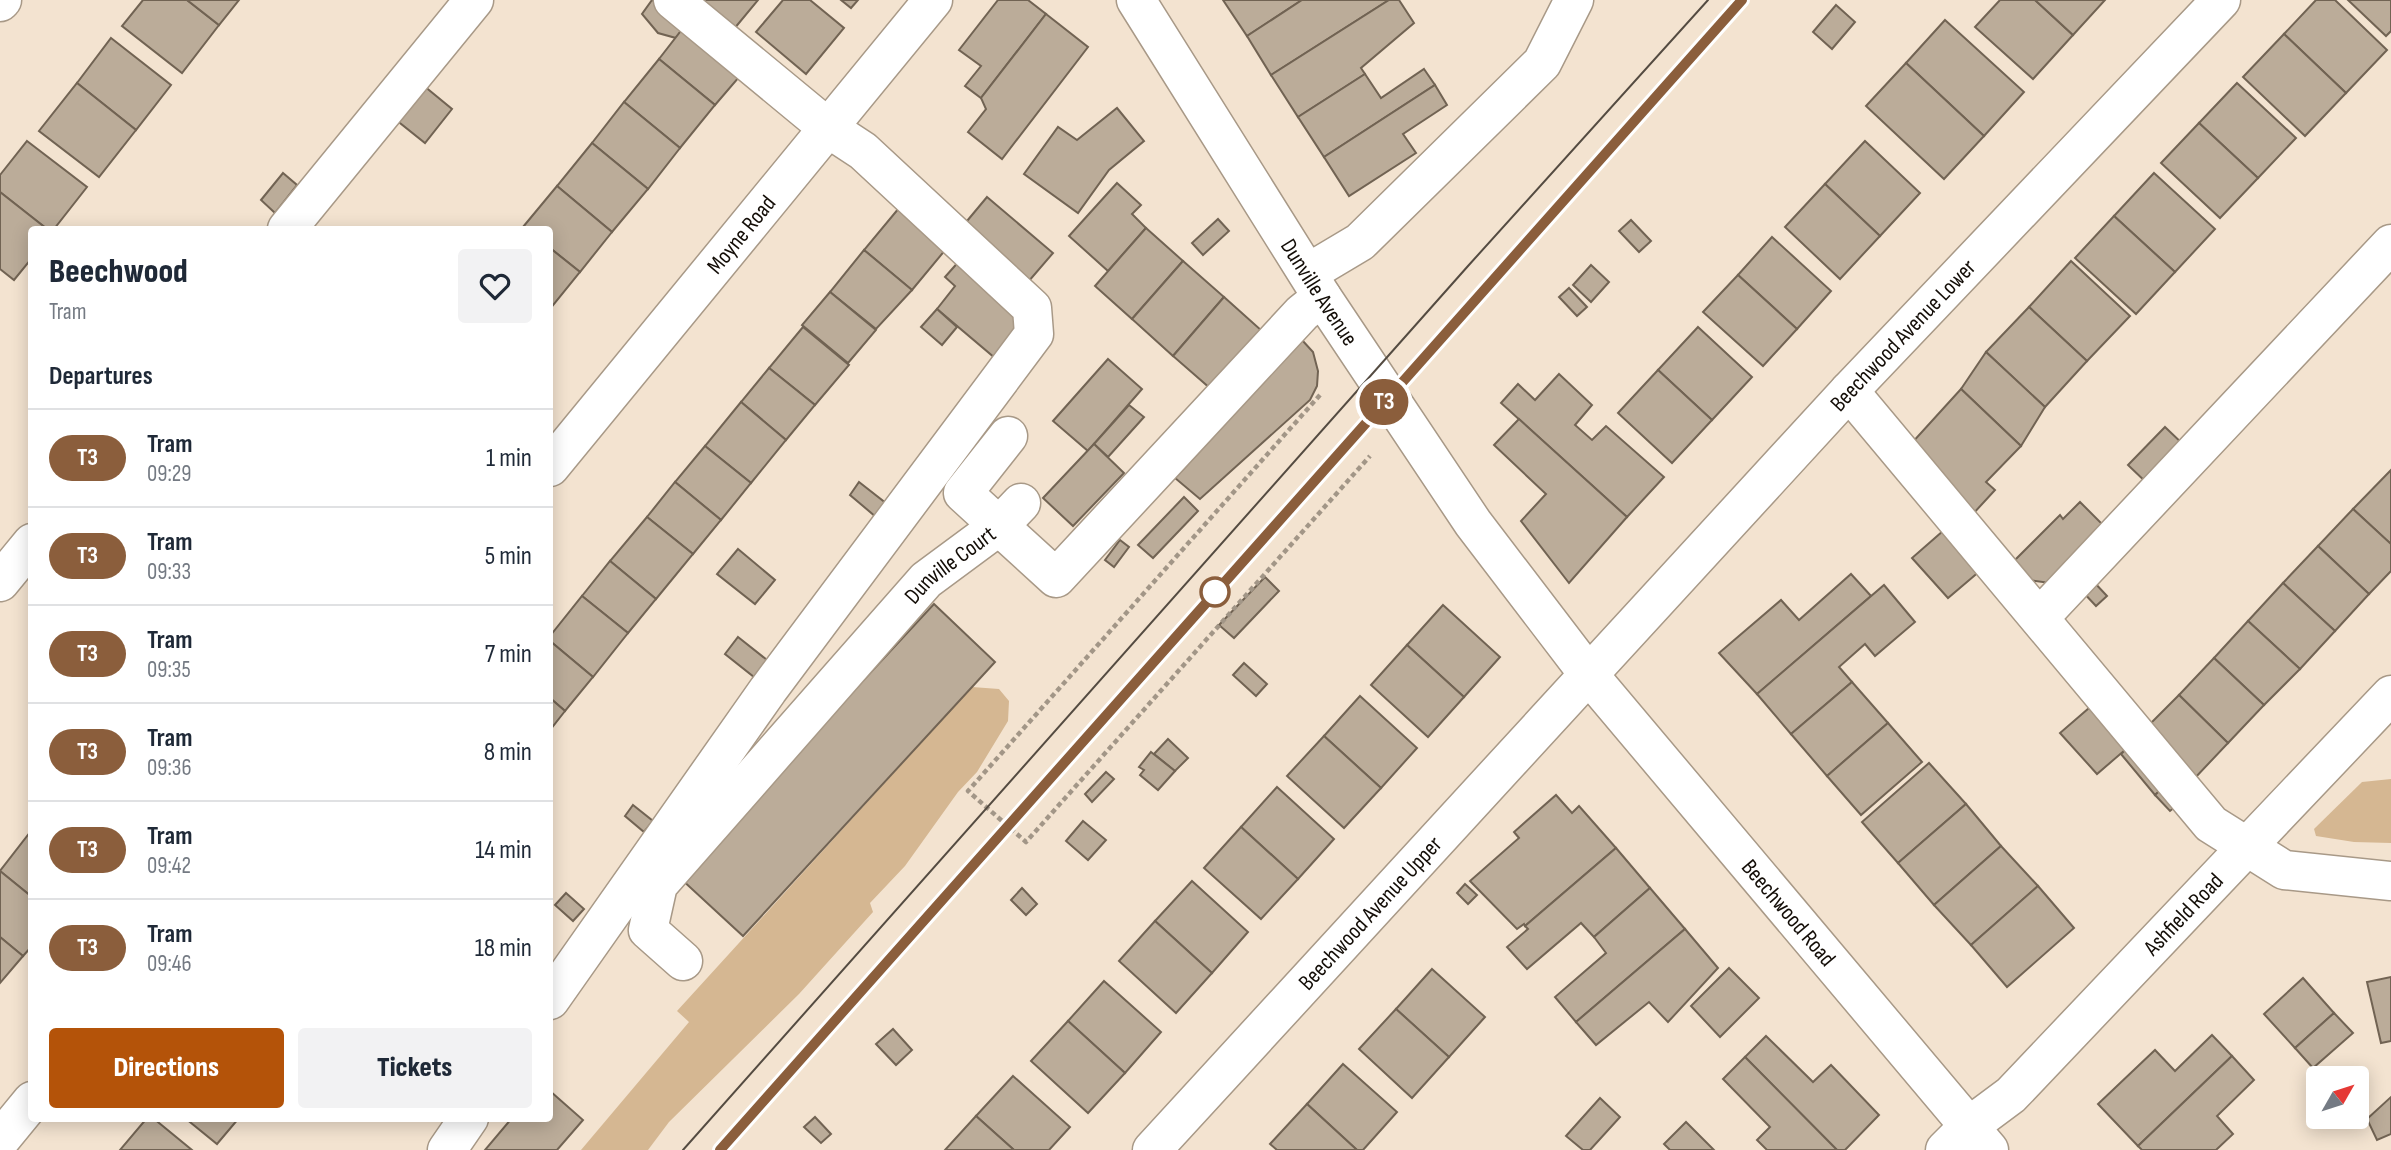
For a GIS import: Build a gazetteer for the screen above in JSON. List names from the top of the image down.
{
  "streets": {
    "street": [
      "Moyne Road",
      "Dunville Avenue",
      "Beechwood Avenue Lower",
      "Dunville Court",
      "Beechwood Avenue Upper",
      "Beechwood Road",
      "Ashfield Road"
    ]
  },
  "crossings": [
    ["Dunville Avenue", "Beechwood Avenue Lower"],
    ["Dunville Avenue", "Dunville Court"],
    ["Dunville Avenue", "Beechwood Avenue Upper"],
    ["Dunville Avenue", "Beechwood Road"],
    ["Beechwood Avenue Lower", "Beechwood Avenue Upper"],
    ["Beechwood Avenue Lower", "Beechwood Road"],
    ["Beechwood Avenue Upper", "Beechwood Road"],
    ["Beechwood Road", "Ashfield Road"]
  ],
  "lines": ["tram line T3"],
  "north": "top right",
  "page": {
    "on_map": "T3",
    "heading": [
      ["Beechwood", "Tram"],
      "Departures"
    ],
    "list": [
      {
        "mark": "T3",
        "name": "Tram",
        "note": "09:29",
        "value": "1 min"
      },
      {
        "mark": "T3",
        "name": "Tram",
        "note": "09:33",
        "value": "5 min"
      },
      {
        "mark": "T3",
        "name": "Tram",
        "note": "09:35",
        "value": "7 min"
      },
      {
        "mark": "T3",
        "name": "Tram",
        "note": "09:36",
        "value": "8 min"
      },
      {
        "mark": "T3",
        "name": "Tram",
        "note": "09:42",
        "value": "14 min"
      },
      {
        "mark": "T3",
        "name": "Tram",
        "note": "09:46",
        "value": "18 min"
      }
    ],
    "buttons": ["Directions", "Tickets"]
  }
}
